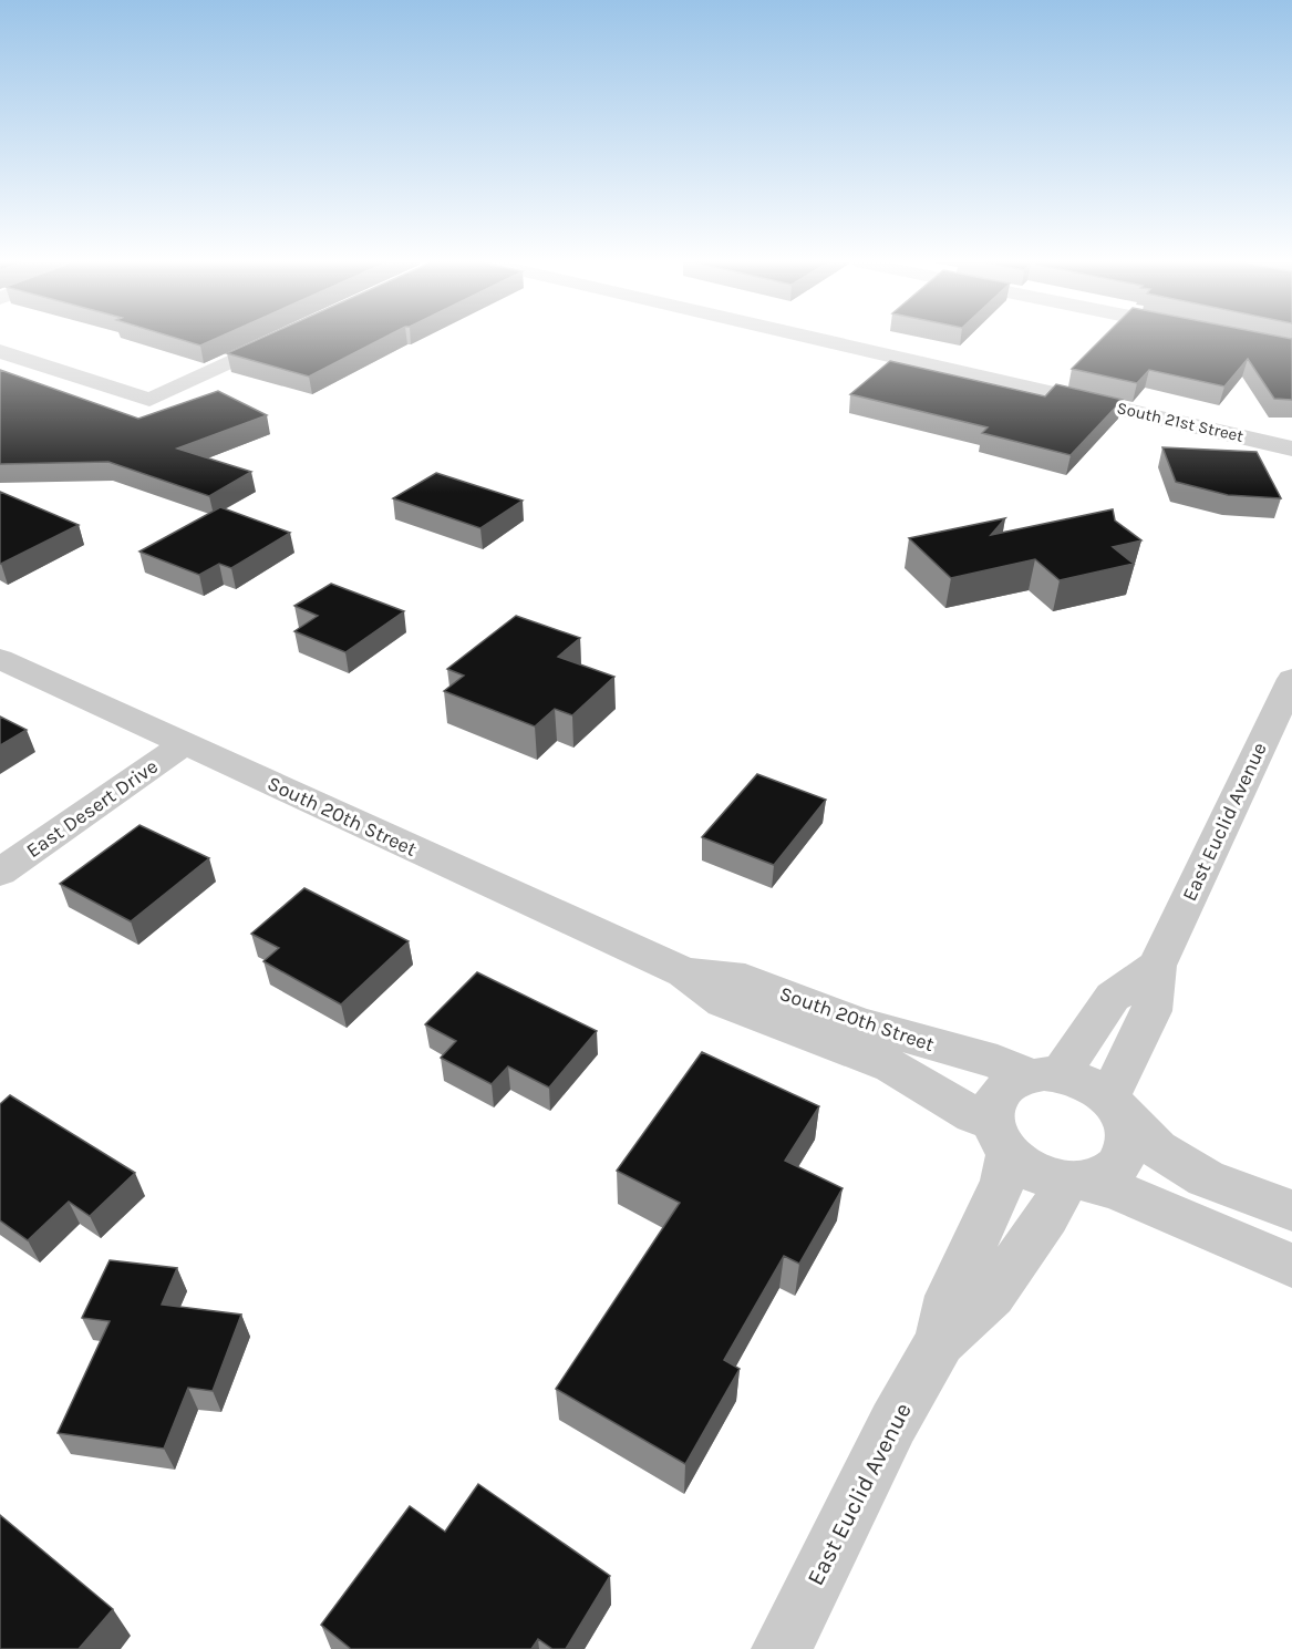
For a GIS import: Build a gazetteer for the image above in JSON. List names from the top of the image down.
{
  "streets": {
    "street": [
      "South 21st Street",
      "East Desert Drive",
      "South 20th Street",
      "East Euclid Avenue"
    ]
  },
  "crossings": [
    ["East Desert Drive", "South 20th Street"],
    ["South 20th Street", "East Euclid Avenue"]
  ]
}
